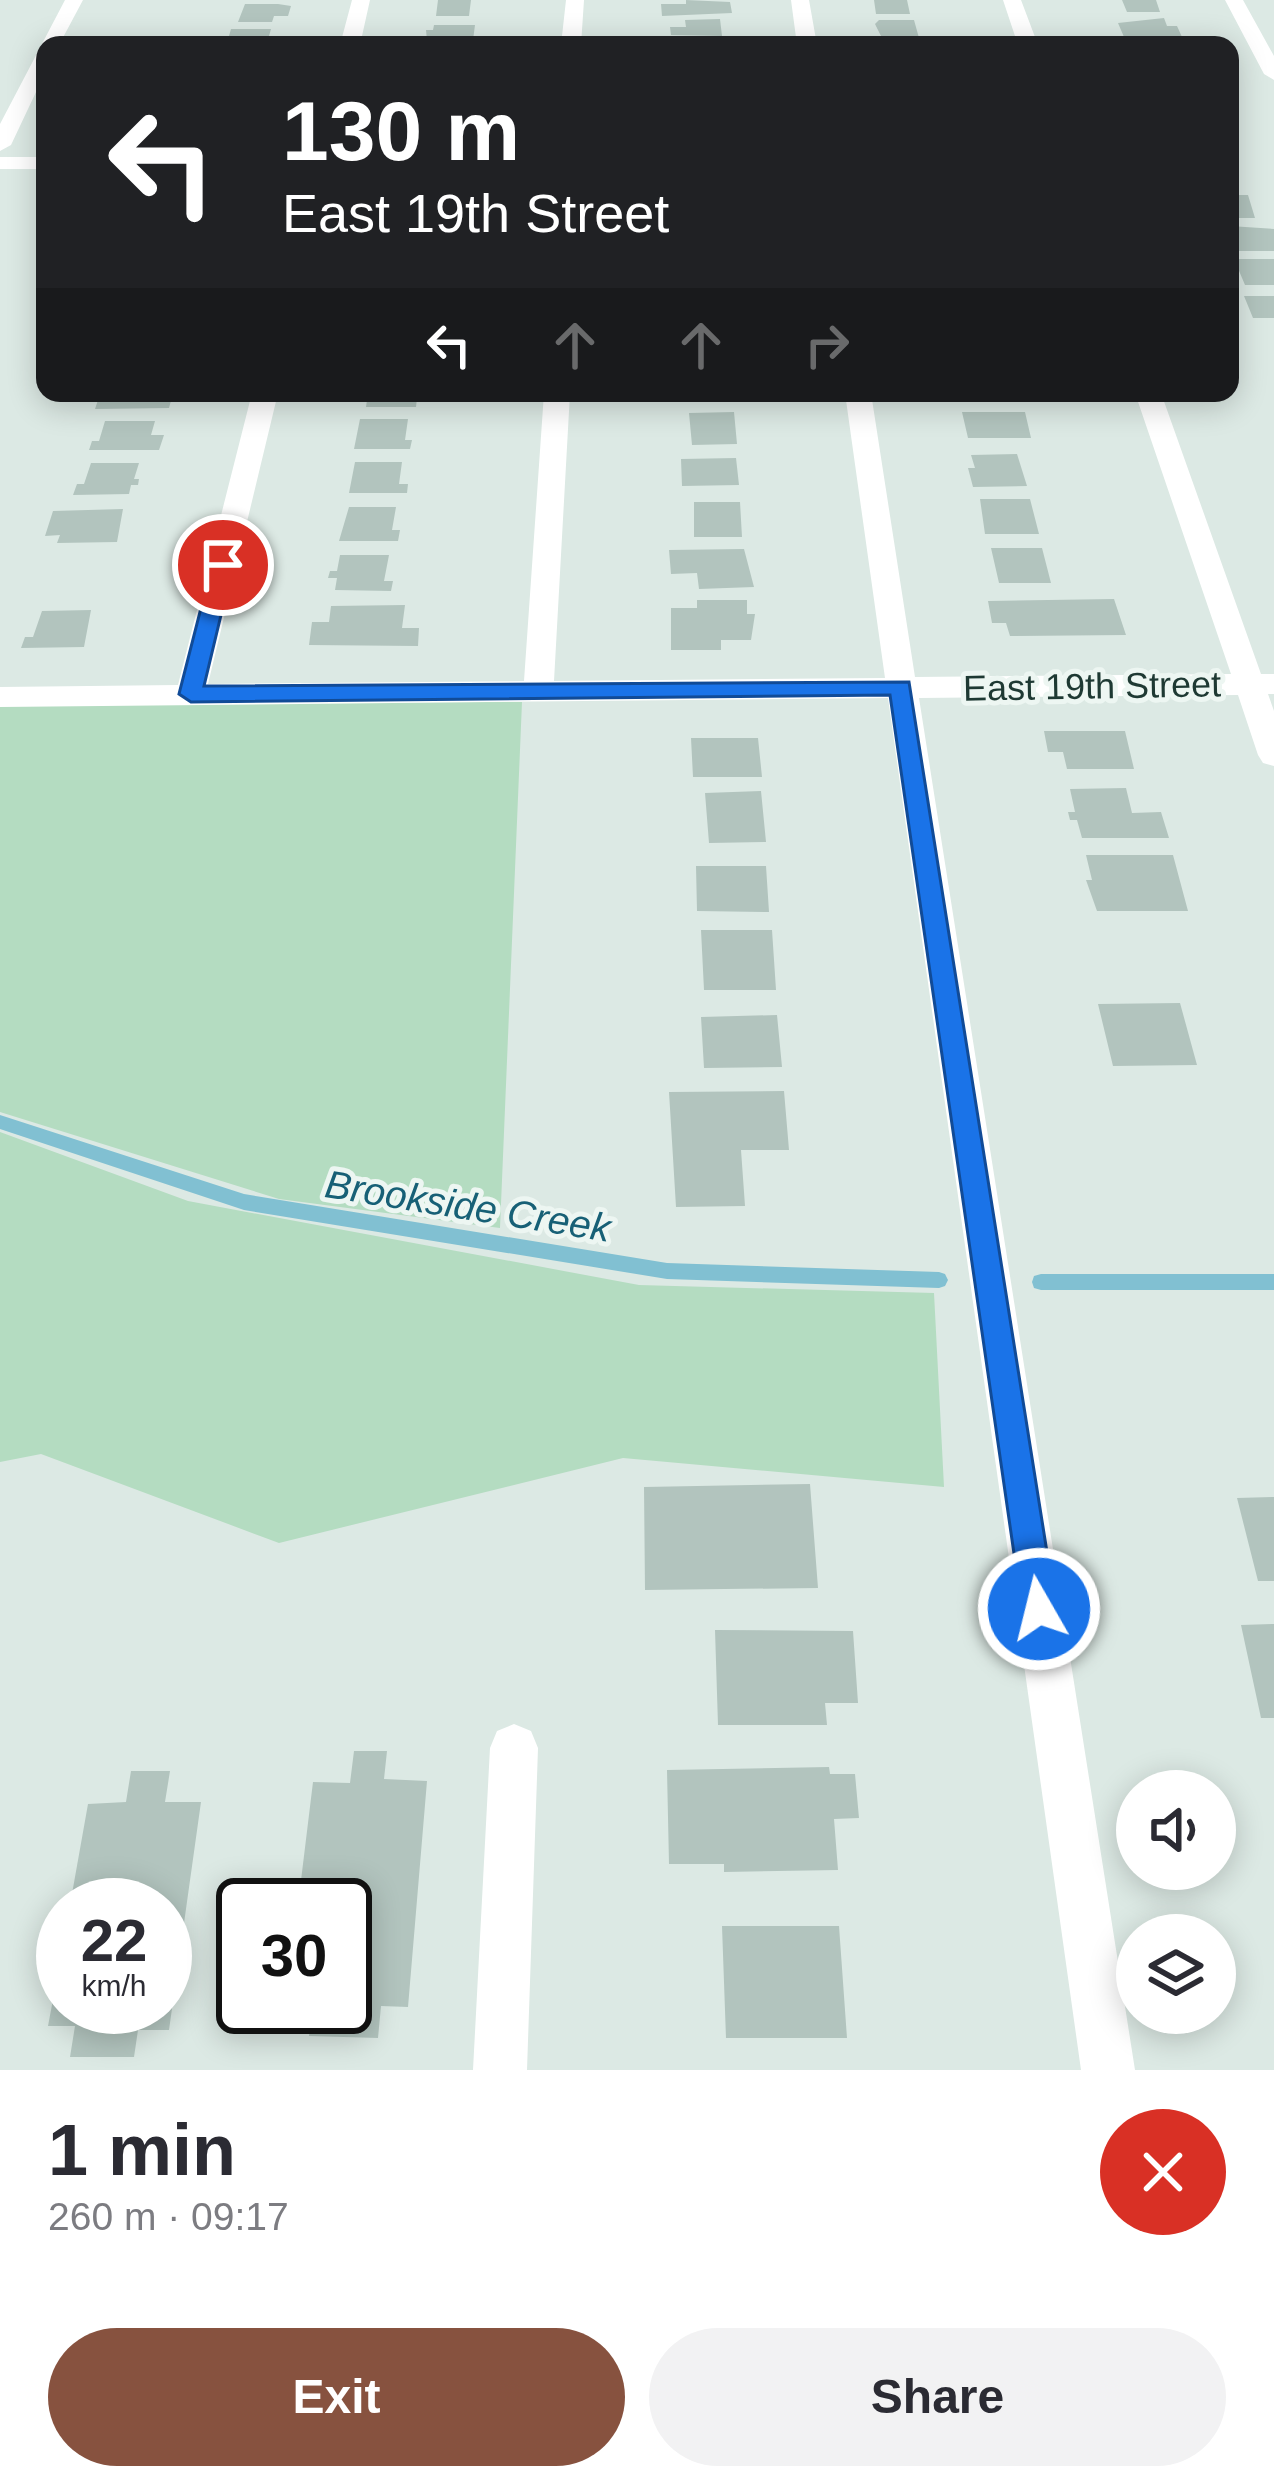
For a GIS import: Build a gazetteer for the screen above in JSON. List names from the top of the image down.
{
  "streets": {
    "street": ["East 19th Street"]
  },
  "water": ["Brookside Creek"],
  "page": {
    "turn": ["130 m", "East 19th Street"],
    "speed": "22 km/h",
    "limit": "30",
    "heading": ["1 min", "260 m · 09:17"],
    "buttons": ["Exit", "Share"]
  }
}
